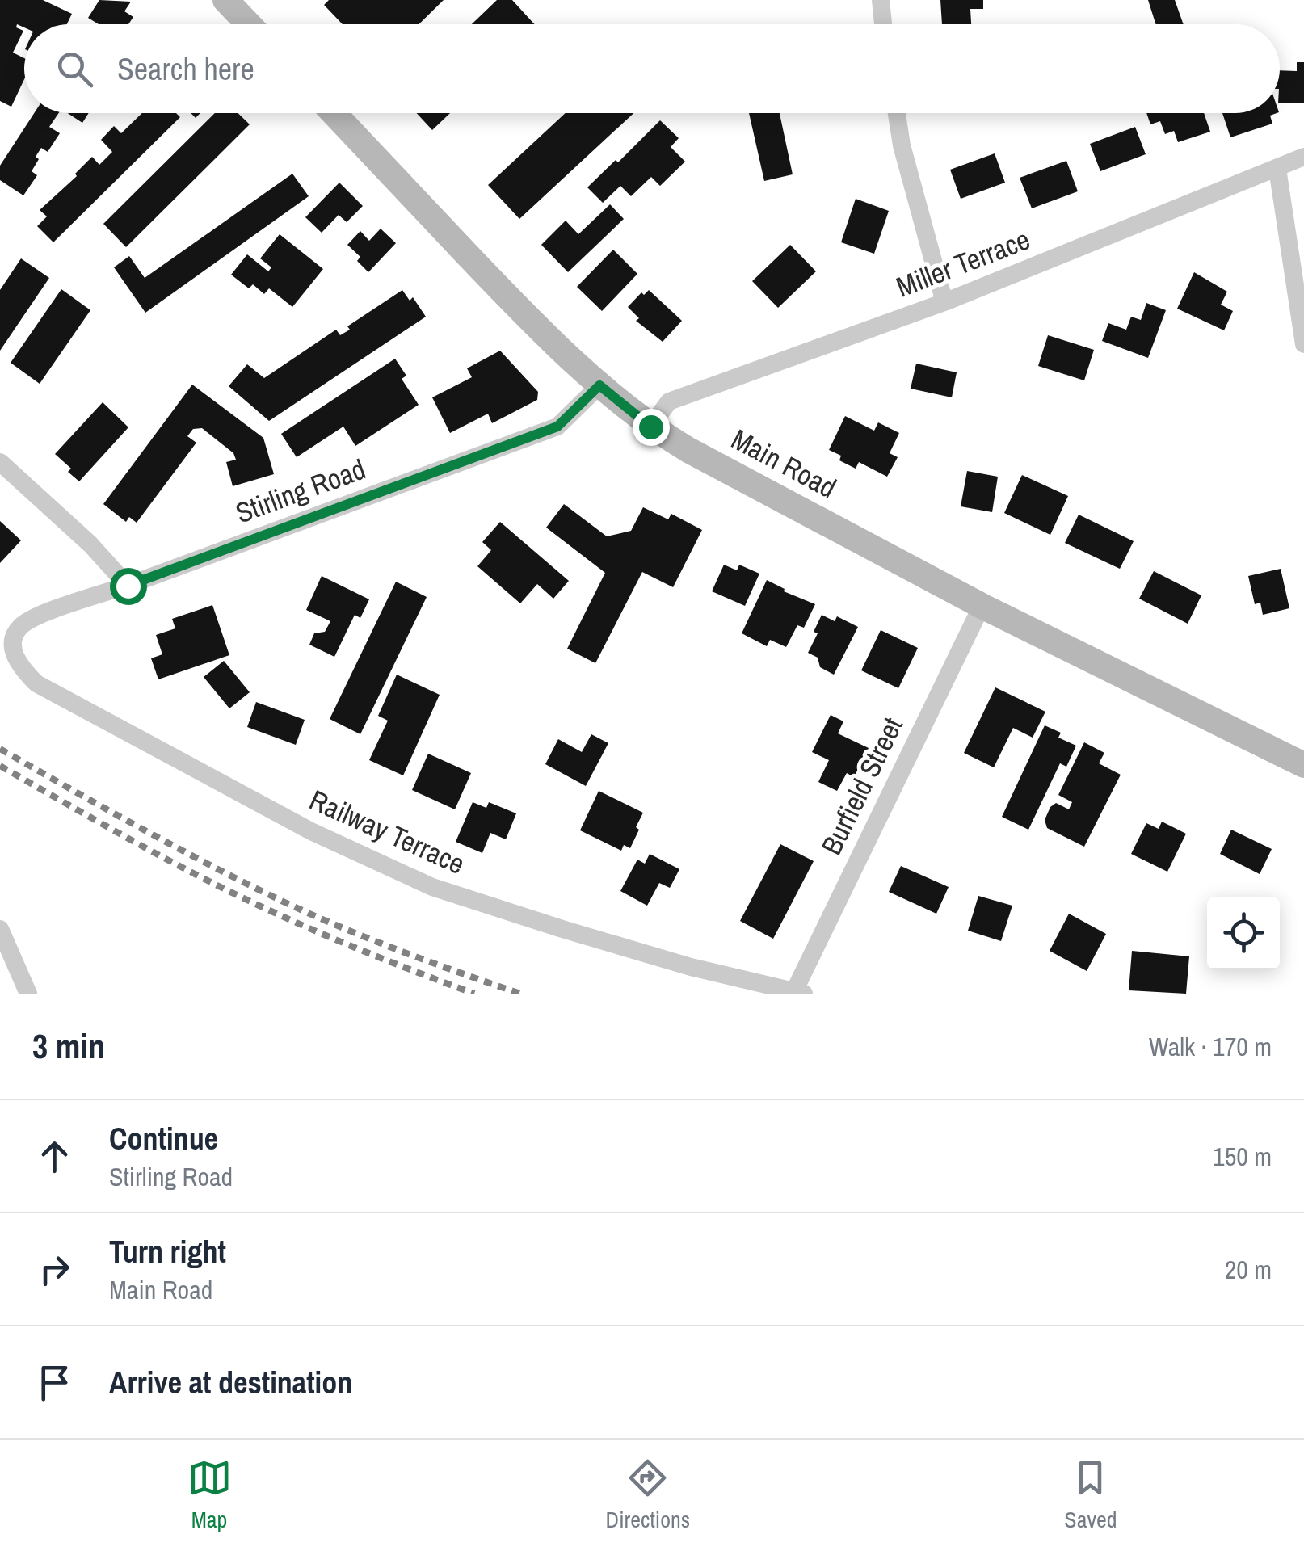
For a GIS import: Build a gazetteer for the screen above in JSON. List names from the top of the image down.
{
  "streets": {
    "main road": ["Main Road"],
    "street": [
      "Miller Terrace",
      "Stirling Road",
      "Burfield Street",
      "Railway Terrace"
    ]
  },
  "crossings": [
    ["Miller Terrace", "Main Road"],
    ["Main Road", "Stirling Road"],
    ["Main Road", "Burfield Street"],
    ["Stirling Road", "Railway Terrace"],
    ["Burfield Street", "Railway Terrace"]
  ],
  "page": {
    "search": "Search here",
    "heading": ["3 min", "Walk · 170 m"],
    "list": [
      ["Continue", "Stirling Road", "150 m"],
      ["Turn right", "Main Road", "20 m"],
      "Arrive at destination"
    ],
    "nav": ["Map", "Directions", "Saved"]
  }
}
